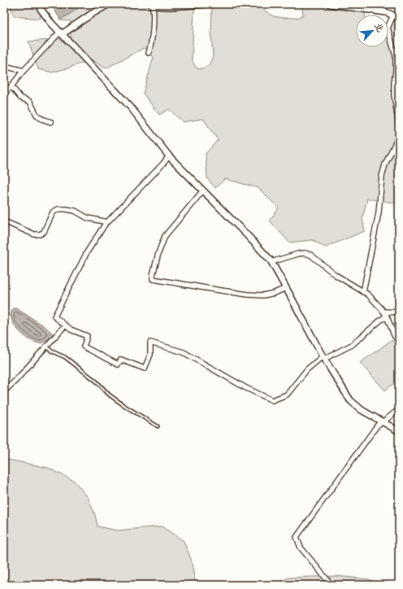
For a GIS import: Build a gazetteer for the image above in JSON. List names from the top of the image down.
{
  "north": "top right"
}
